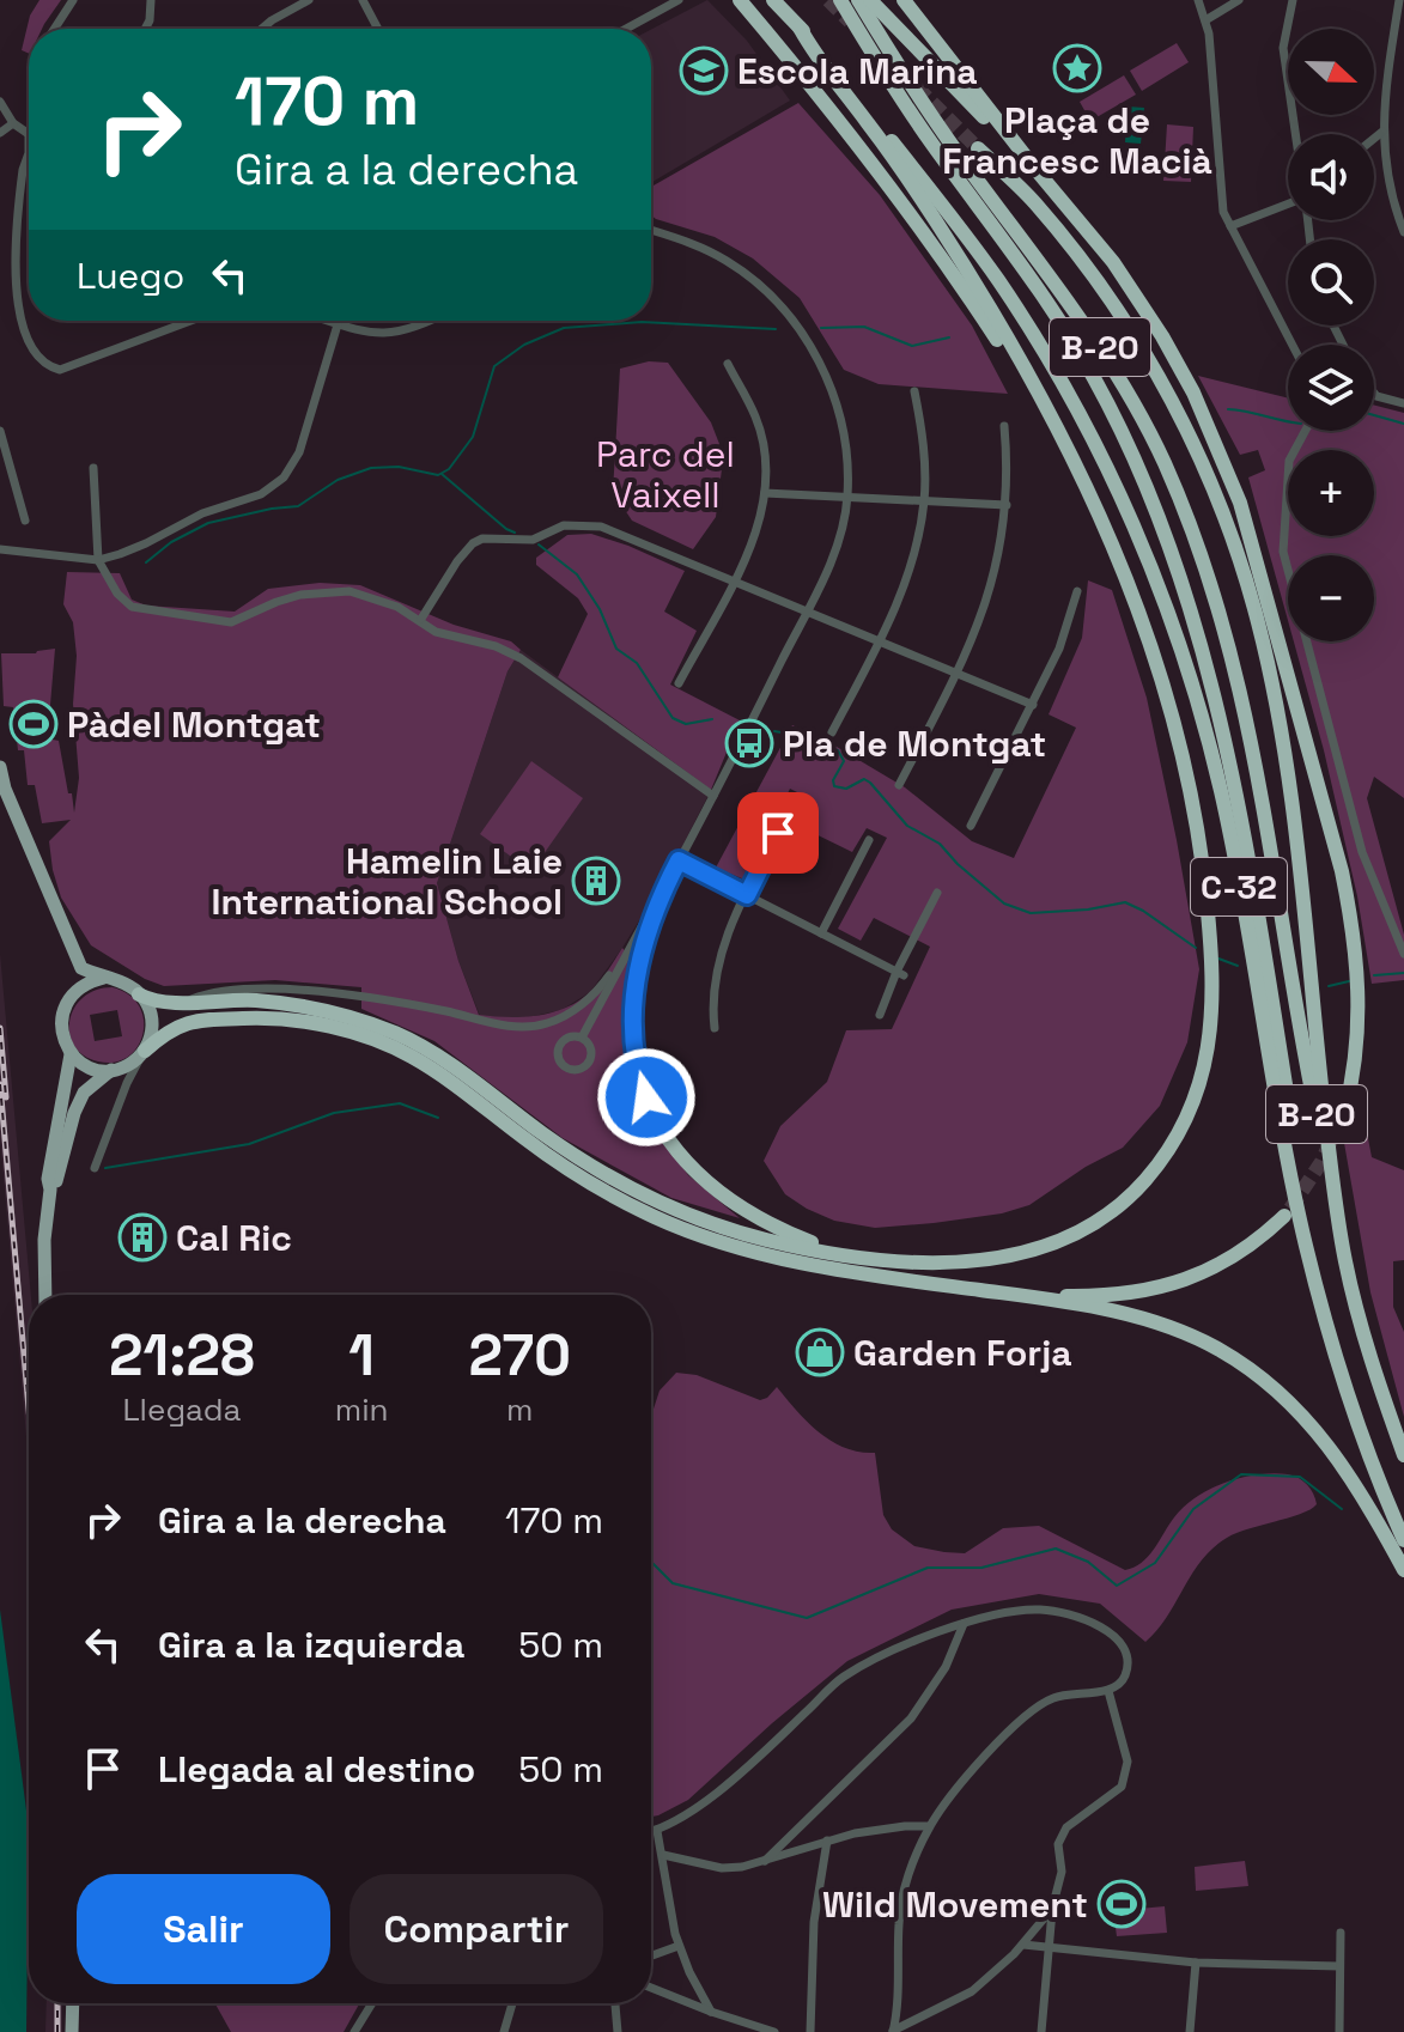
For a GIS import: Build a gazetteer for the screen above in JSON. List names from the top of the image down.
{
  "streets": {
    "highway": ["B-20", "C-32"]
  },
  "crossings": [
    ["B-20", "C-32"]
  ],
  "parks": ["Parc del Vaixell"],
  "places": {
    "place": ["Plaça de Francesc Macià"],
    "school or university": ["Escola Marina"],
    "sports": ["Pàdel Montgat", "Wild Movement"],
    "bus stop": ["Pla de Montgat"],
    "building": ["Hamelin Laie International School", "Cal Ric"],
    "shop": ["Garden Forja"]
  },
  "north": "right",
  "page": {
    "map_buttons": ["+", "−"],
    "turn": ["170 m", "Gira a la derecha"],
    "then": "Luego",
    "eta": [
      "21:28",
      "Llegada",
      "1",
      "min",
      "270",
      "m"
    ],
    "list": [
      {
        "name": "Gira a la derecha",
        "value": "170 m"
      },
      {
        "name": "Gira a la izquierda",
        "value": "50 m"
      },
      {
        "name": "Llegada al destino",
        "value": "50 m"
      }
    ],
    "buttons": ["Salir", "Compartir"]
  }
}
